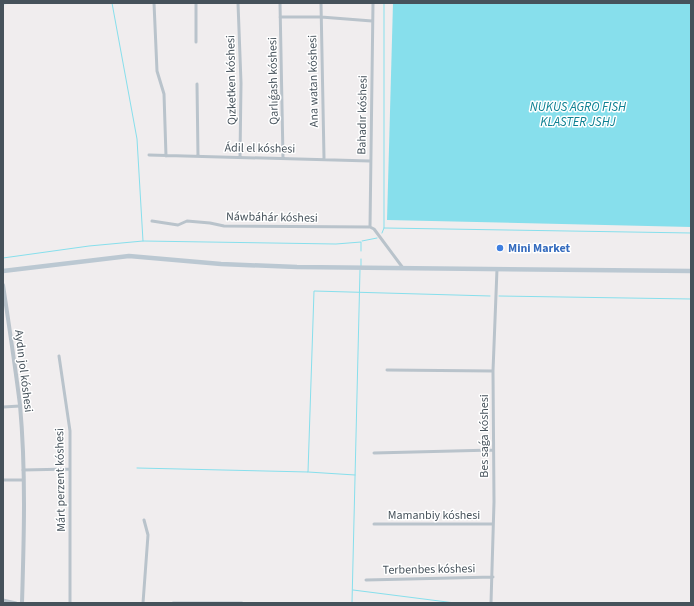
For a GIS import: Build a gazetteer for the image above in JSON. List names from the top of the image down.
{
  "streets": {
    "street": [
      "Qızketken kóshesi",
      "Qarlıǵash kóshesi",
      "Ana watan kóshesi",
      "Bahadır kóshesi",
      "Ádil el kóshesi",
      "Náwbáhár kóshesi",
      "Aydın jol kóshesi",
      "Bes saǵa kóshesi",
      "Márt perzent kóshesi",
      "Mamanbiy kóshesi",
      "Terbenbes kóshesi"
    ]
  },
  "crossings": [
    ["Qızketken kóshesi", "Ádil el kóshesi"],
    ["Qarlıǵash kóshesi", "Ádil el kóshesi"],
    ["Ana watan kóshesi", "Ádil el kóshesi"],
    ["Bahadır kóshesi", "Ádil el kóshesi"],
    ["Bahadır kóshesi", "Náwbáhár kóshesi"],
    ["Bes saǵa kóshesi", "Mamanbiy kóshesi"],
    ["Bes saǵa kóshesi", "Terbenbes kóshesi"]
  ],
  "water": ["NUKUS AGRO FISH KLASTER JSHJ"],
  "places": ["Mini Market"]
}
